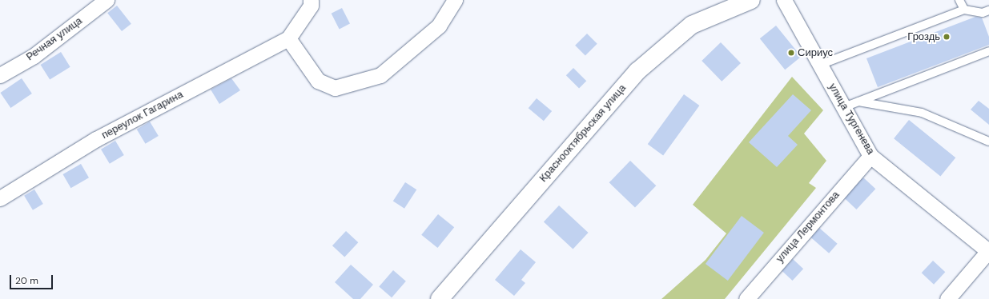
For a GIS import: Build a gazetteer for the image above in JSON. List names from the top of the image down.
{
  "streets": {
    "street": [
      "Речная улица",
      "переулок Гагарина",
      "улица Тургенева",
      "Краснооктябрьская улица",
      "улица Лермонтова"
    ]
  },
  "crossings": [
    ["улица Тургенева", "улица Лермонтова"]
  ],
  "places": ["Гроздь", "Сириус"],
  "scale_bar": "20 m"
}
